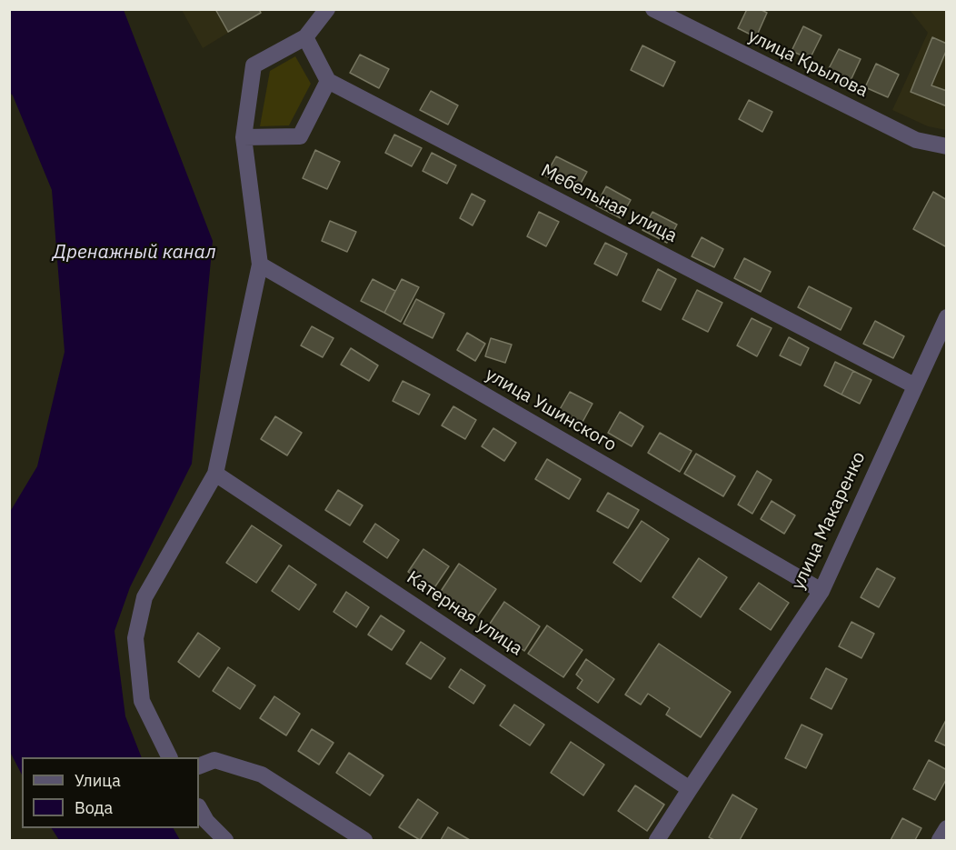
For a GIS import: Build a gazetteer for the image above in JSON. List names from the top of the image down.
{
  "streets": {
    "street": [
      "улица Крылова",
      "Мебельная улица",
      "улица Ушинского",
      "улица Макаренко",
      "Катерная улица"
    ]
  },
  "crossings": [
    ["Мебельная улица", "улица Макаренко"],
    ["улица Ушинского", "улица Макаренко"],
    ["улица Макаренко", "Катерная улица"]
  ],
  "water": ["Дренажный канал"],
  "legend": ["Улица", "Вода"]
}
